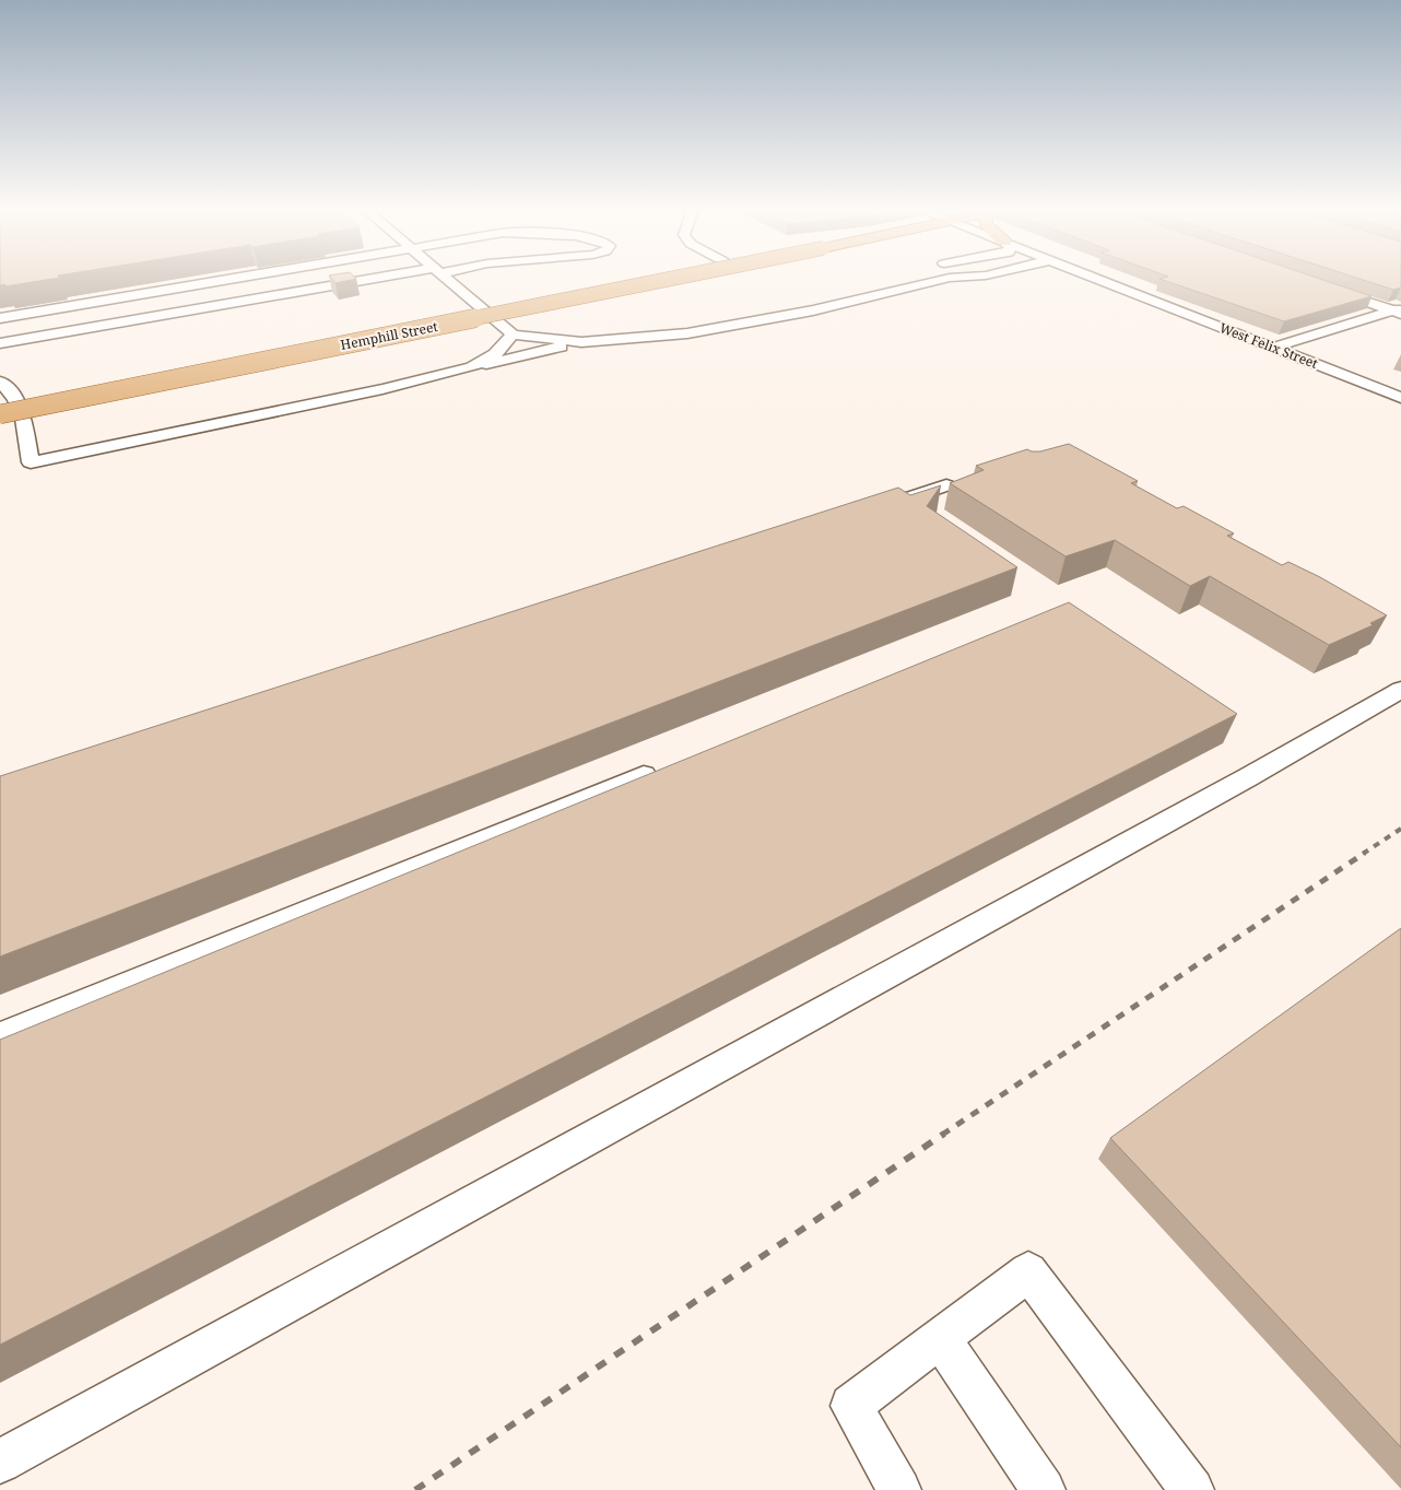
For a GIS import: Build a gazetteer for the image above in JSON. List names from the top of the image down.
{
  "streets": {
    "main road": ["Hemphill Street"],
    "street": ["West Felix Street"]
  }
}
